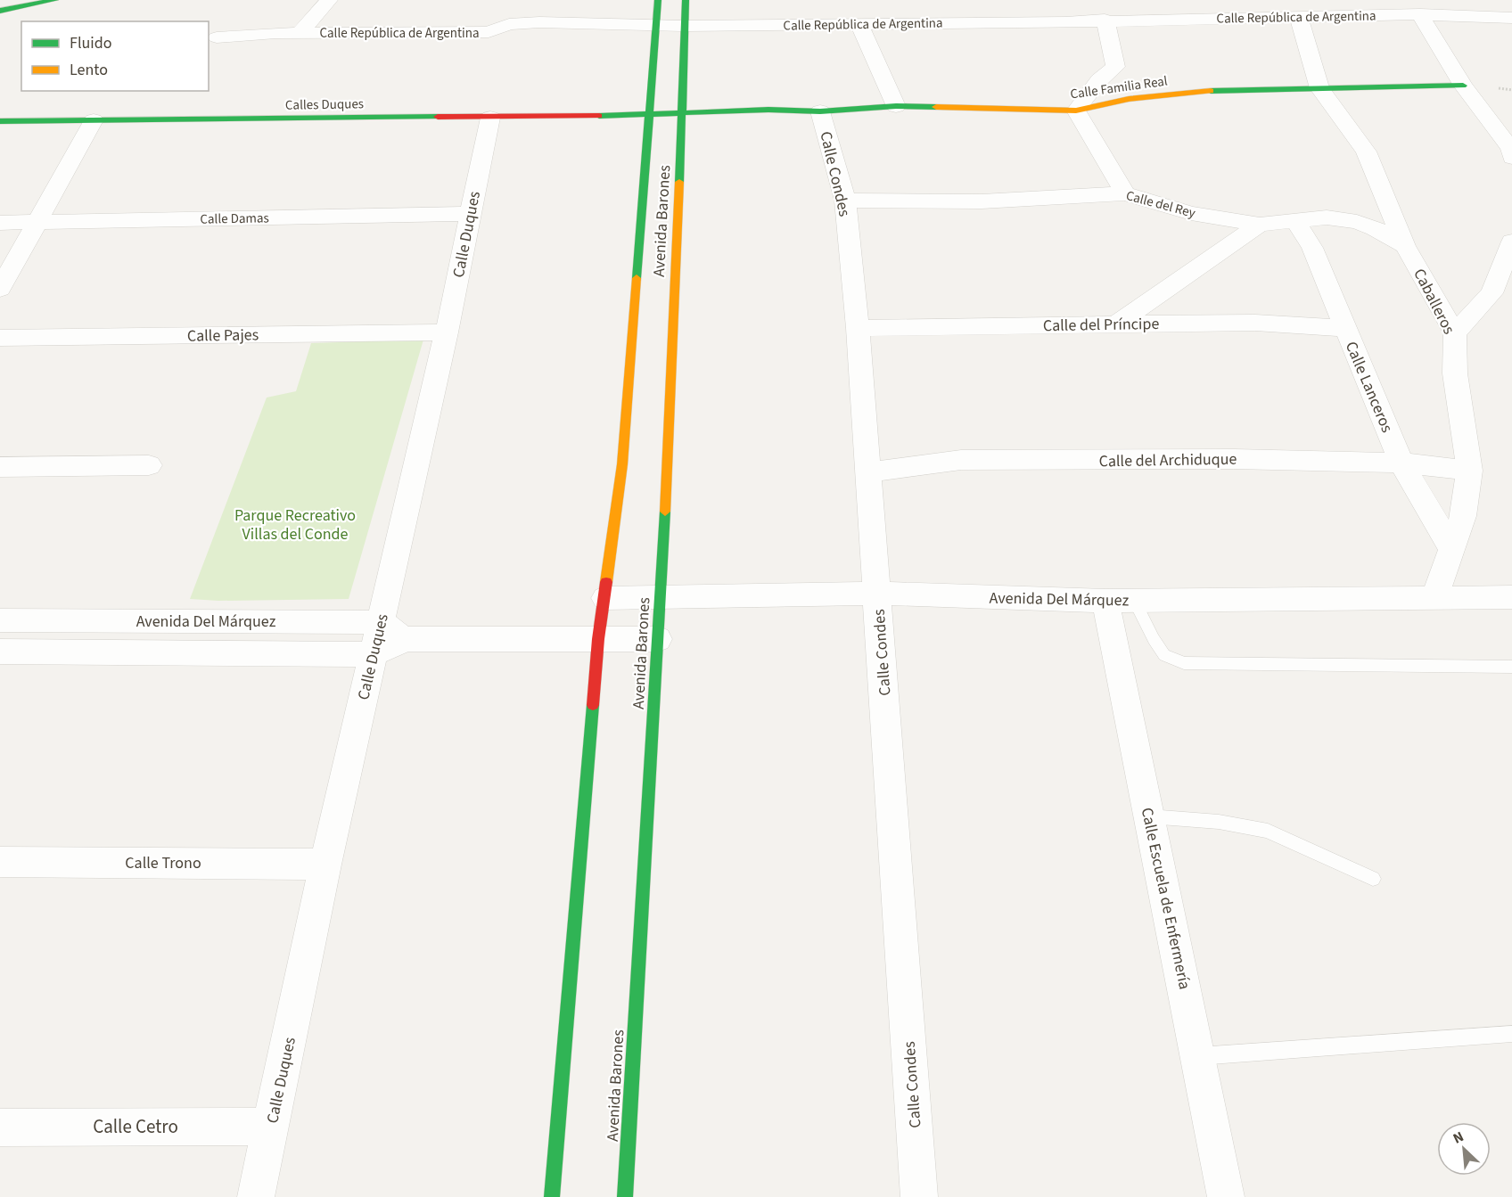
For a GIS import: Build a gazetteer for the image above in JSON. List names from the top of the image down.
{
  "streets": {
    "main road": ["Calle Familia Real", "Calles Duques", "Avenida Barones"],
    "street": [
      "Calle República de Argentina",
      "Calle Condes",
      "Calle del Rey",
      "Calle Damas",
      "Calle Duques",
      "Caballeros",
      "Calle del Príncipe",
      "Calle Pajes",
      "Calle Lanceros",
      "Calle del Archiduque",
      "Avenida Del Márquez",
      "Calle Trono",
      "Calle Escuela de Enfermería",
      "Calle Cetro"
    ]
  },
  "crossings": [
    ["Calle República de Argentina", "Avenida Barones"],
    ["Calle Familia Real", "Calles Duques"],
    ["Calle Familia Real", "Calle Condes"],
    ["Calle Familia Real", "Avenida Barones"],
    ["Calle Familia Real", "Caballeros"],
    ["Calles Duques", "Avenida Barones"],
    ["Calles Duques", "Calle Duques"],
    ["Calle Condes", "Calle del Rey"],
    ["Calle Condes", "Calle del Príncipe"],
    ["Calle Condes", "Calle del Archiduque"],
    ["Calle Condes", "Avenida Del Márquez"],
    ["Calle del Rey", "Caballeros"],
    ["Calle del Rey", "Calle Lanceros"],
    ["Calle Damas", "Calle Duques"],
    ["Avenida Barones", "Avenida Del Márquez"],
    ["Calle Duques", "Calle Pajes"],
    ["Calle Duques", "Avenida Del Márquez"],
    ["Calle Duques", "Calle Trono"],
    ["Calle Duques", "Calle Cetro"],
    ["Caballeros", "Calle Lanceros"],
    ["Caballeros", "Calle del Archiduque"],
    ["Caballeros", "Avenida Del Márquez"],
    ["Calle del Príncipe", "Calle Lanceros"],
    ["Calle Lanceros", "Calle del Archiduque"],
    ["Avenida Del Márquez", "Calle Escuela de Enfermería"]
  ],
  "parks": ["Parque Recreativo Villas del Conde"],
  "legend": ["Fluido", "Lento"],
  "north": "top left"
}
